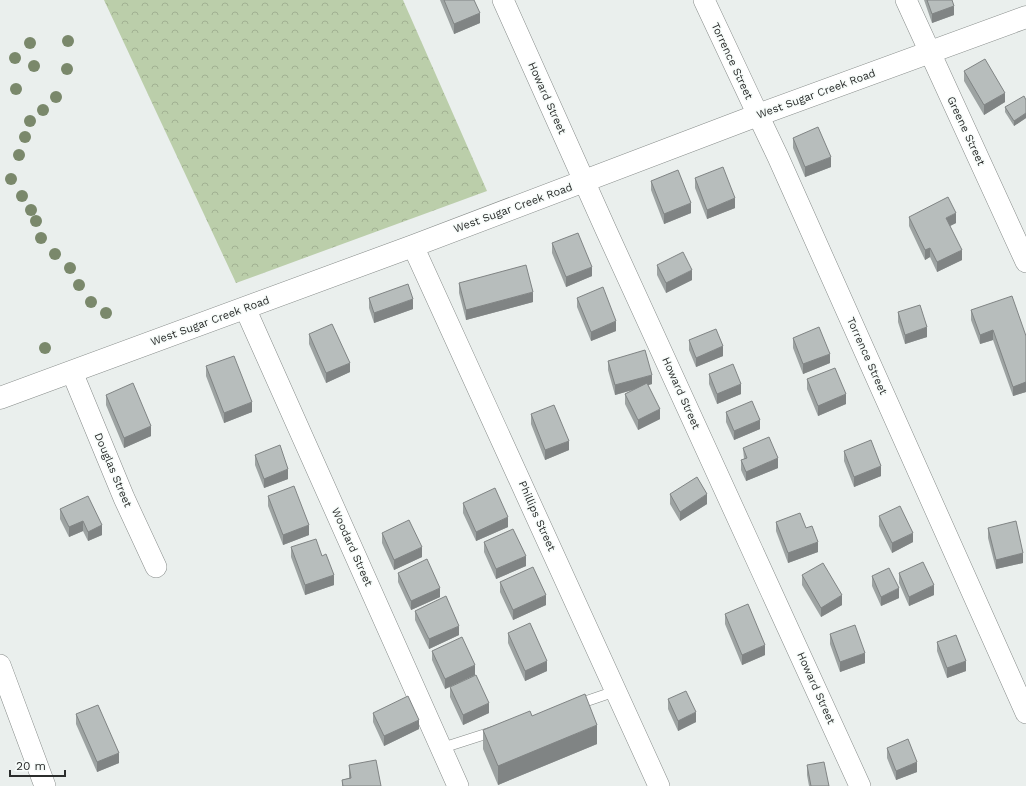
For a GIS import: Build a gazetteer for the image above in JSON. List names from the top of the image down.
{
  "streets": {
    "main road": ["West Sugar Creek Road"],
    "street": [
      "Torrence Street",
      "Howard Street",
      "Greene Street",
      "Douglas Street",
      "Phillips Street",
      "Woodard Street"
    ]
  },
  "crossings": [
    ["Torrence Street", "West Sugar Creek Road"],
    ["West Sugar Creek Road", "Howard Street"],
    ["West Sugar Creek Road", "Greene Street"],
    ["West Sugar Creek Road", "Douglas Street"],
    ["West Sugar Creek Road", "Phillips Street"],
    ["West Sugar Creek Road", "Woodard Street"]
  ],
  "scale_bar": "20 m"
}
